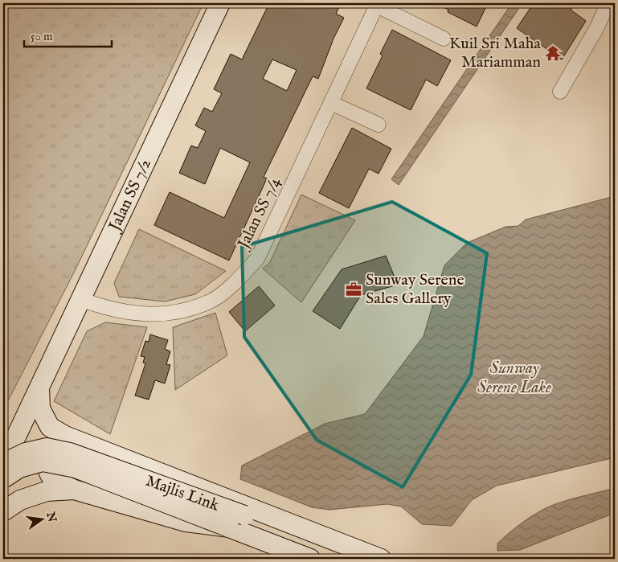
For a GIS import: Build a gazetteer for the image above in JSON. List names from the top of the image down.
{
  "streets": {
    "street": ["Jalan SS 7/2", "Jalan SS 7/4", "Majlis Link"]
  },
  "crossings": [
    ["Jalan SS 7/2", "Jalan SS 7/4"],
    ["Jalan SS 7/2", "Majlis Link"]
  ],
  "water": ["Sunway Serene Lake"],
  "places": {
    "temple": ["Kuil Sri Maha Mariamman"],
    "office": ["Sunway Serene Sales Gallery"]
  },
  "scale_bar": "50 m",
  "north": "right"
}
